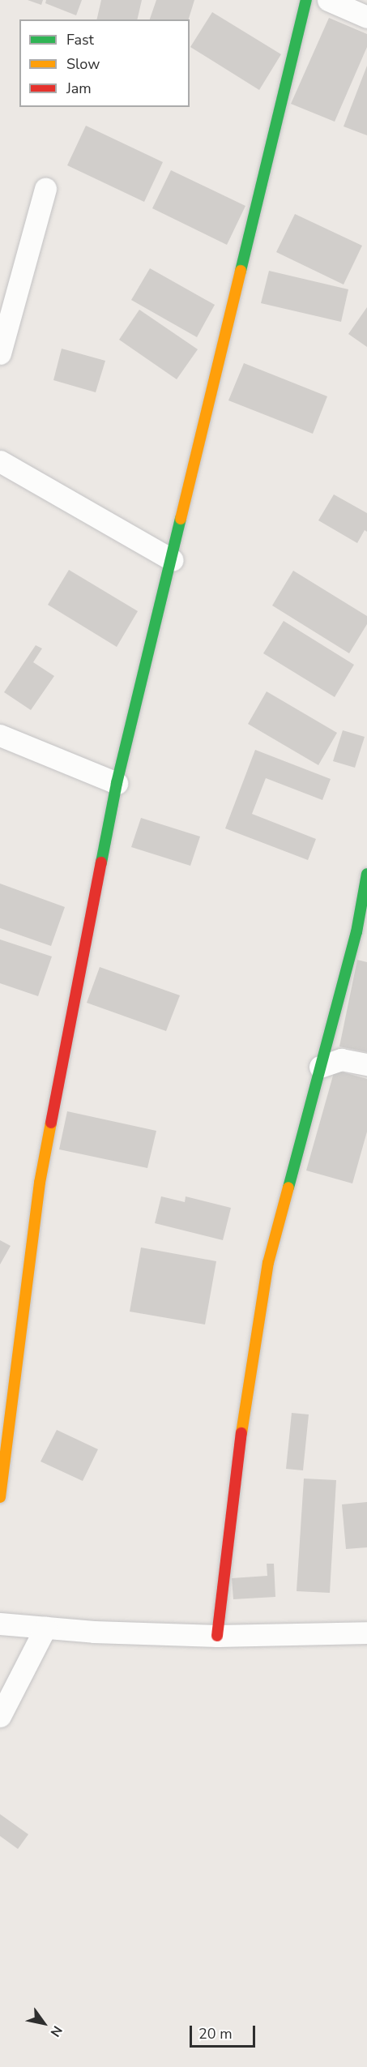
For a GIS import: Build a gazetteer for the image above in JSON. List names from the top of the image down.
{
  "legend": ["Fast", "Slow", "Jam"],
  "scale_bar": "20 m",
  "north": "bottom right"
}
